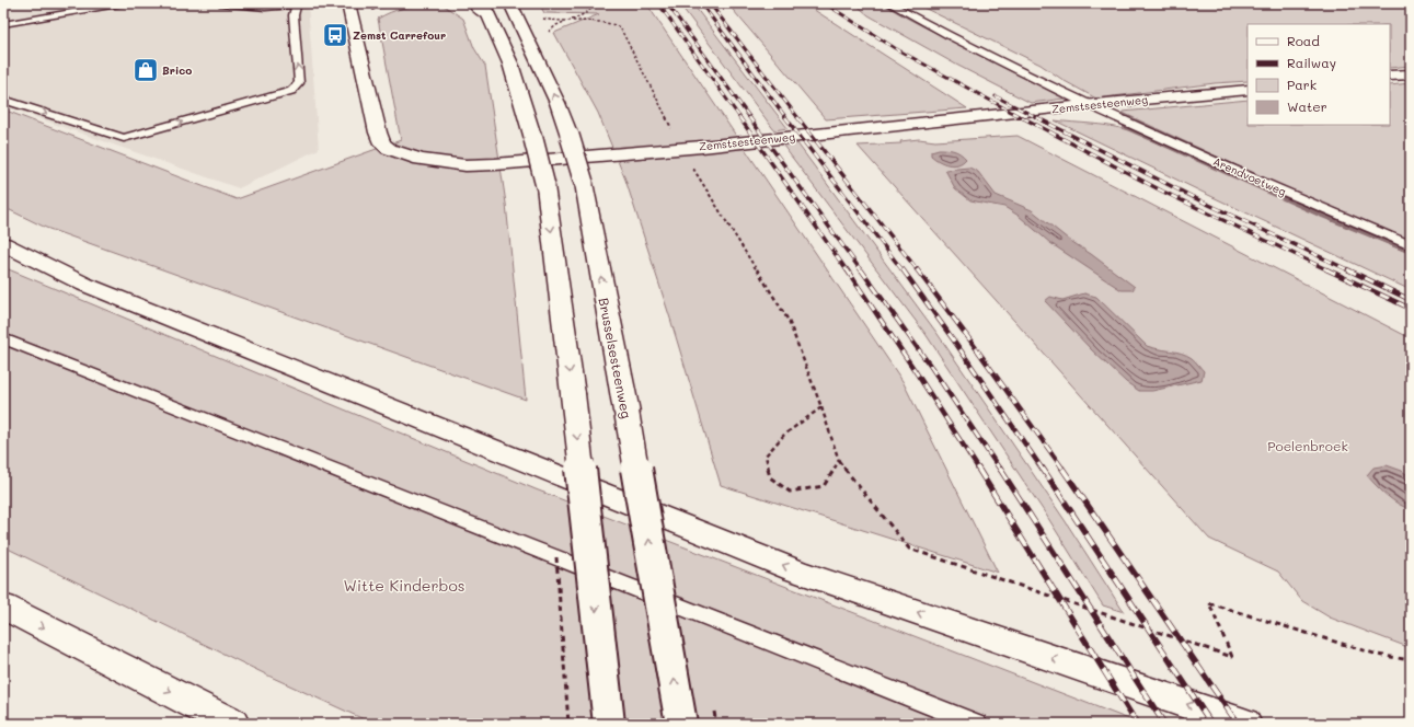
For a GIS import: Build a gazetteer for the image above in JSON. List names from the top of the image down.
{
  "streets": {
    "main road": ["Zemstsesteenweg", "Brusselsesteenweg"],
    "lane": ["Arendvoetweg"]
  },
  "crossings": [
    ["Zemstsesteenweg", "Arendvoetweg"]
  ],
  "parks": ["Poelenbroek", "Witte Kinderbos"],
  "places": {
    "bus stop": ["Zemst Carrefour"],
    "shop": ["Brico"]
  },
  "legend": [
    "Road",
    "Railway",
    "Park",
    "Water"
  ]
}
